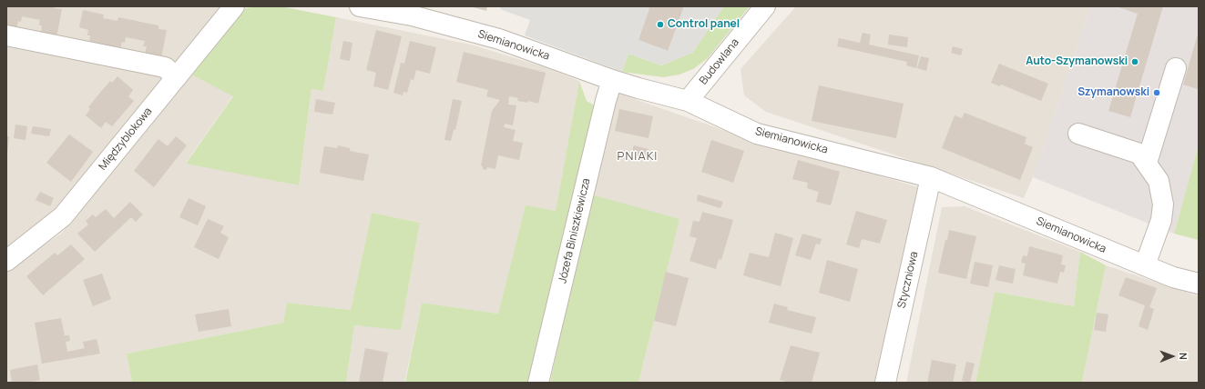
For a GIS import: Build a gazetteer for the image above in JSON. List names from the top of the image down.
{
  "streets": {
    "street": [
      "Siemianowicka",
      "Budowlana",
      "Międzyblokowa",
      "Józefa Biniszkiewicza",
      "Styczniowa"
    ]
  },
  "crossings": [
    ["Siemianowicka", "Budowlana"],
    ["Siemianowicka", "Józefa Biniszkiewicza"],
    ["Siemianowicka", "Styczniowa"]
  ],
  "districts": ["PNIAKI"],
  "places": ["Control panel", "Auto-Szymanowski", "Szymanowski"],
  "north": "right"
}
